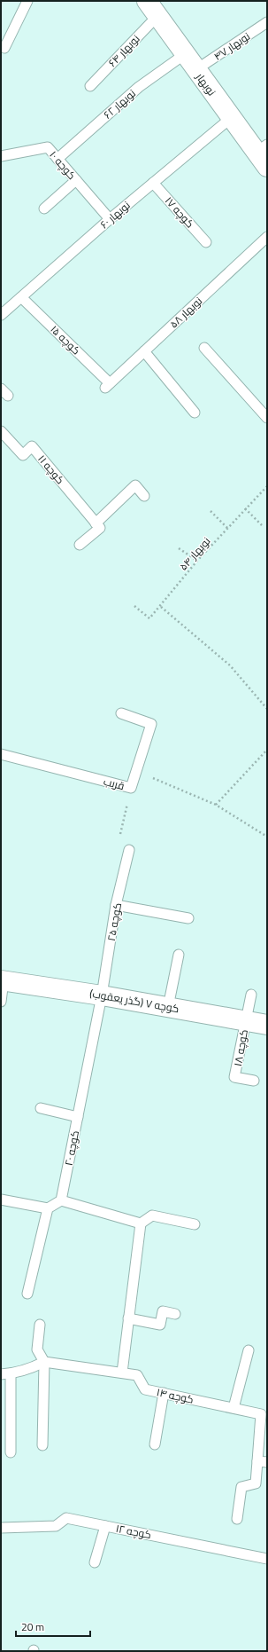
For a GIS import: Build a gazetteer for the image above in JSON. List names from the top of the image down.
{
  "streets": {
    "street": ["نوبهار", "کوچه ۷ (گذر یعقوب)"],
    "lane": [
      "نوبهار ۴۷",
      "نوبهار ۶۴",
      "نوبهار ۶۲",
      "کوچه ۱۰",
      "کوچه ۱۷",
      "نوبهار ۶۰",
      "نوبهار ۵۸",
      "کوچه ۱۵",
      "کوچه ۱۱",
      "قریب",
      "کوچه ۲۵",
      "کوچه ۱۸",
      "کوچه ۲۰",
      "کوچه ۱۴",
      "کوچه ۱۲"
    ],
    "path": ["نوبهار ۵۴"]
  },
  "crossings": [
    ["نوبهار ۴۷", "نوبهار"],
    ["نوبهار ۶۴", "نوبهار"],
    ["نوبهار", "نوبهار ۶۲"],
    ["نوبهار", "نوبهار ۶۰"],
    ["نوبهار ۶۲", "کوچه ۱۰"],
    ["کوچه ۱۰", "نوبهار ۶۰"],
    ["کوچه ۱۷", "نوبهار ۶۰"],
    ["نوبهار ۶۰", "کوچه ۱۵"],
    ["نوبهار ۵۸", "کوچه ۱۵"],
    ["کوچه ۲۵", "کوچه ۷ (گذر یعقوب)"],
    ["کوچه ۲۵", "کوچه ۲۰"],
    ["کوچه ۷ (گذر یعقوب)", "کوچه ۱۸"],
    ["کوچه ۷ (گذر یعقوب)", "کوچه ۲۰"]
  ],
  "scale_bar": "20 m"
}
